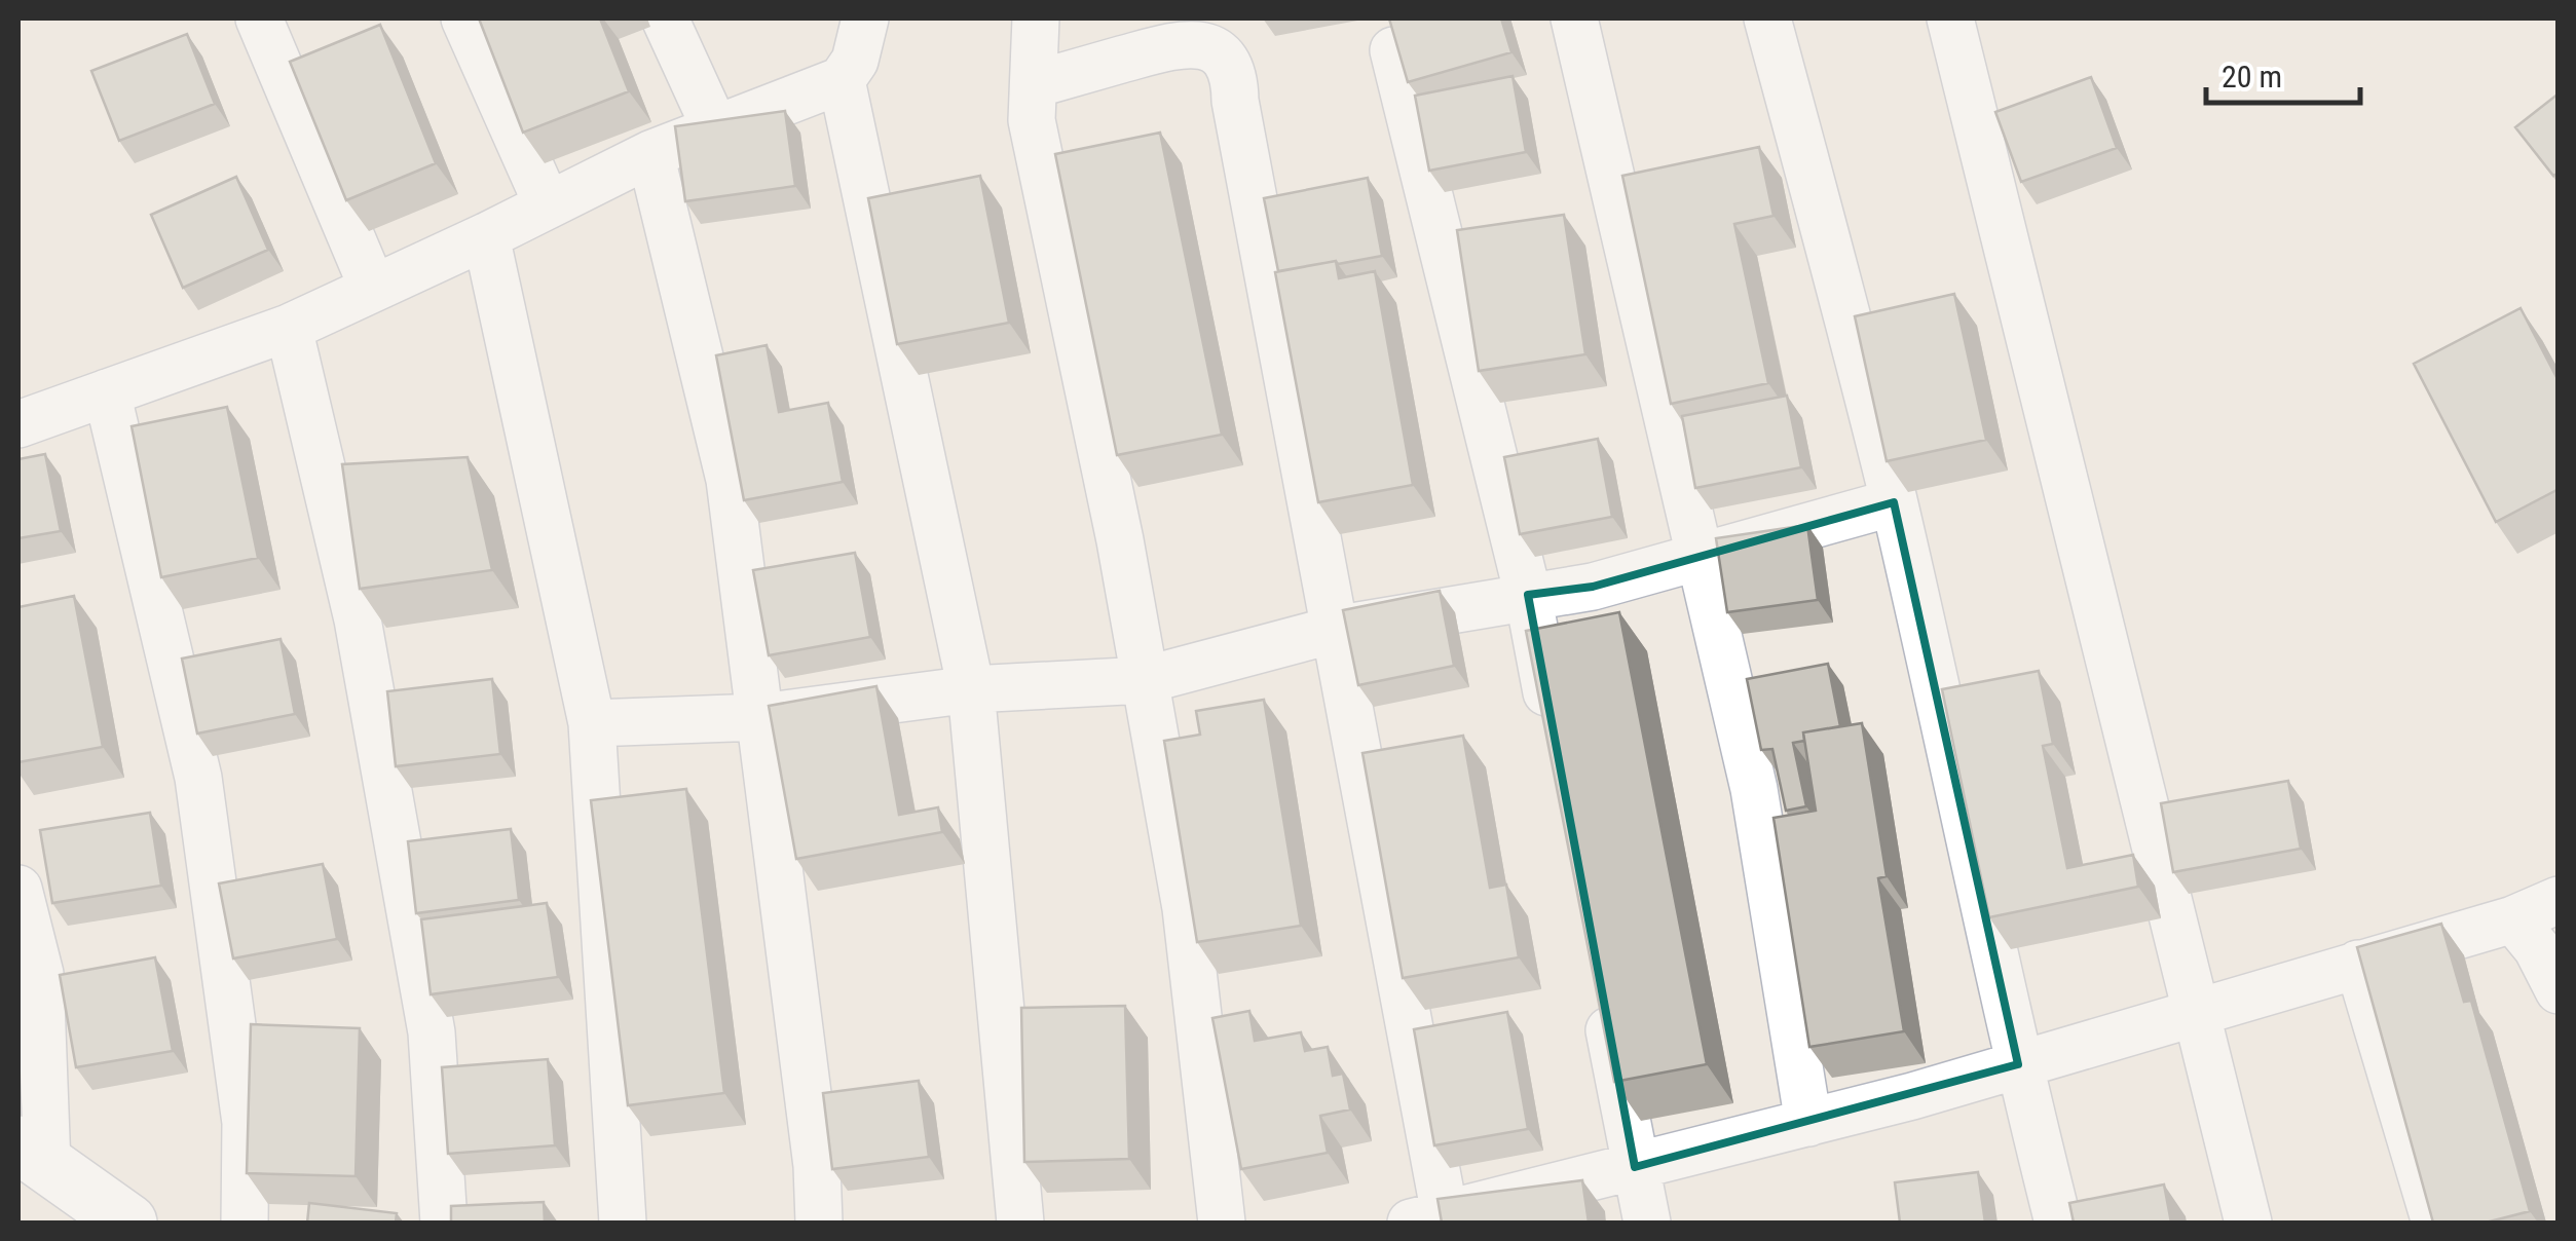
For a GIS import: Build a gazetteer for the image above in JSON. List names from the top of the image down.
{
  "scale_bar": "20 m"
}
